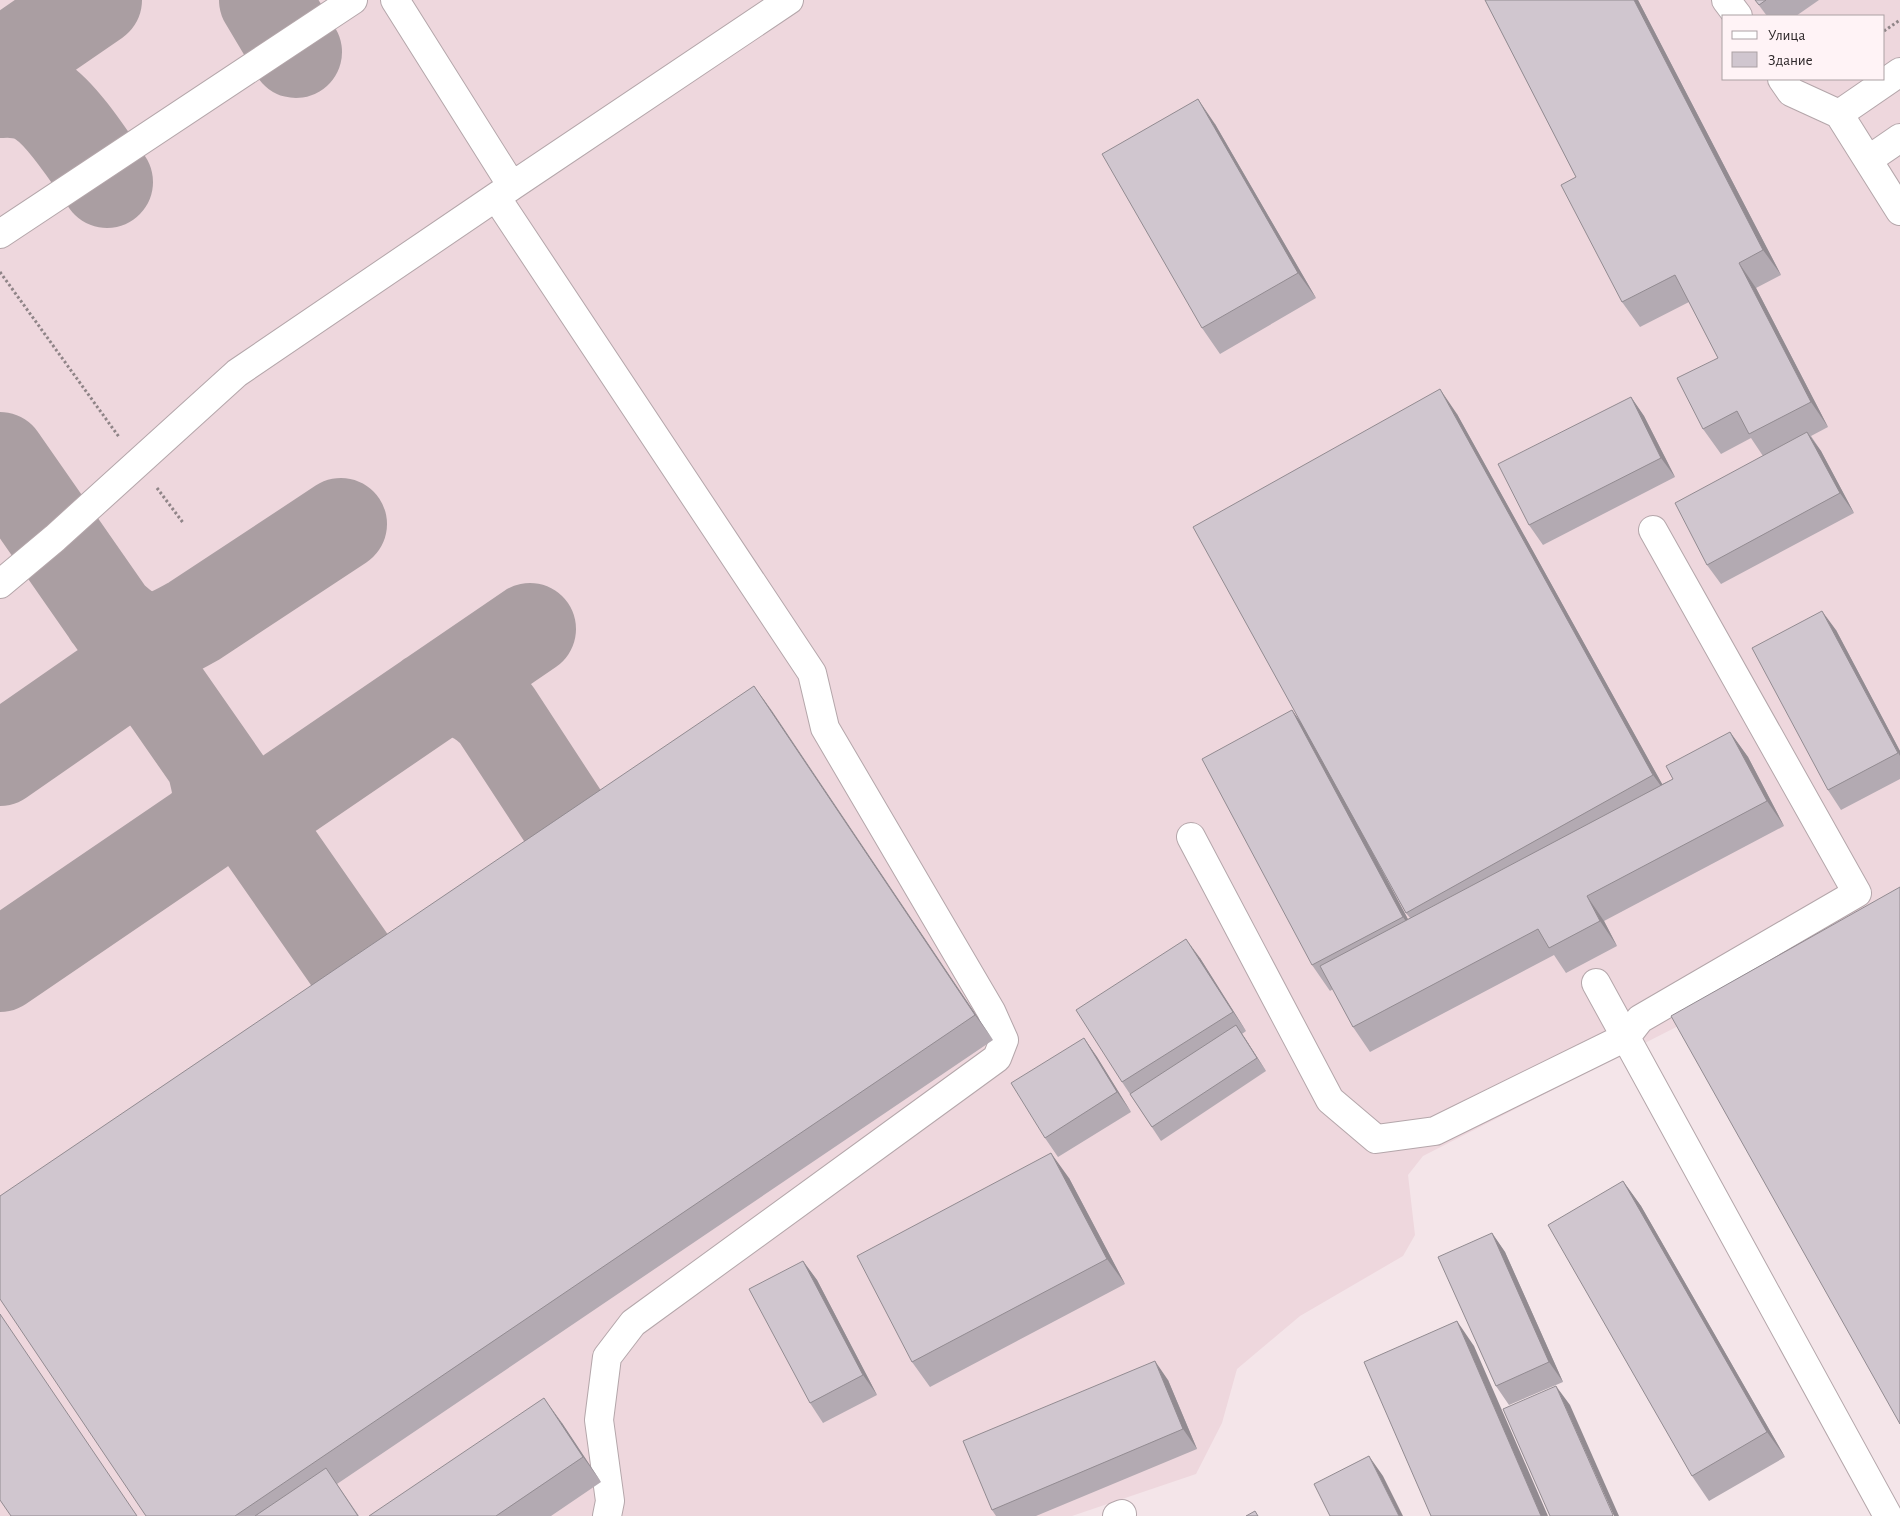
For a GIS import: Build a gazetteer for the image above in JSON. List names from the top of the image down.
{
  "legend": ["Улица", "Здание"]
}
